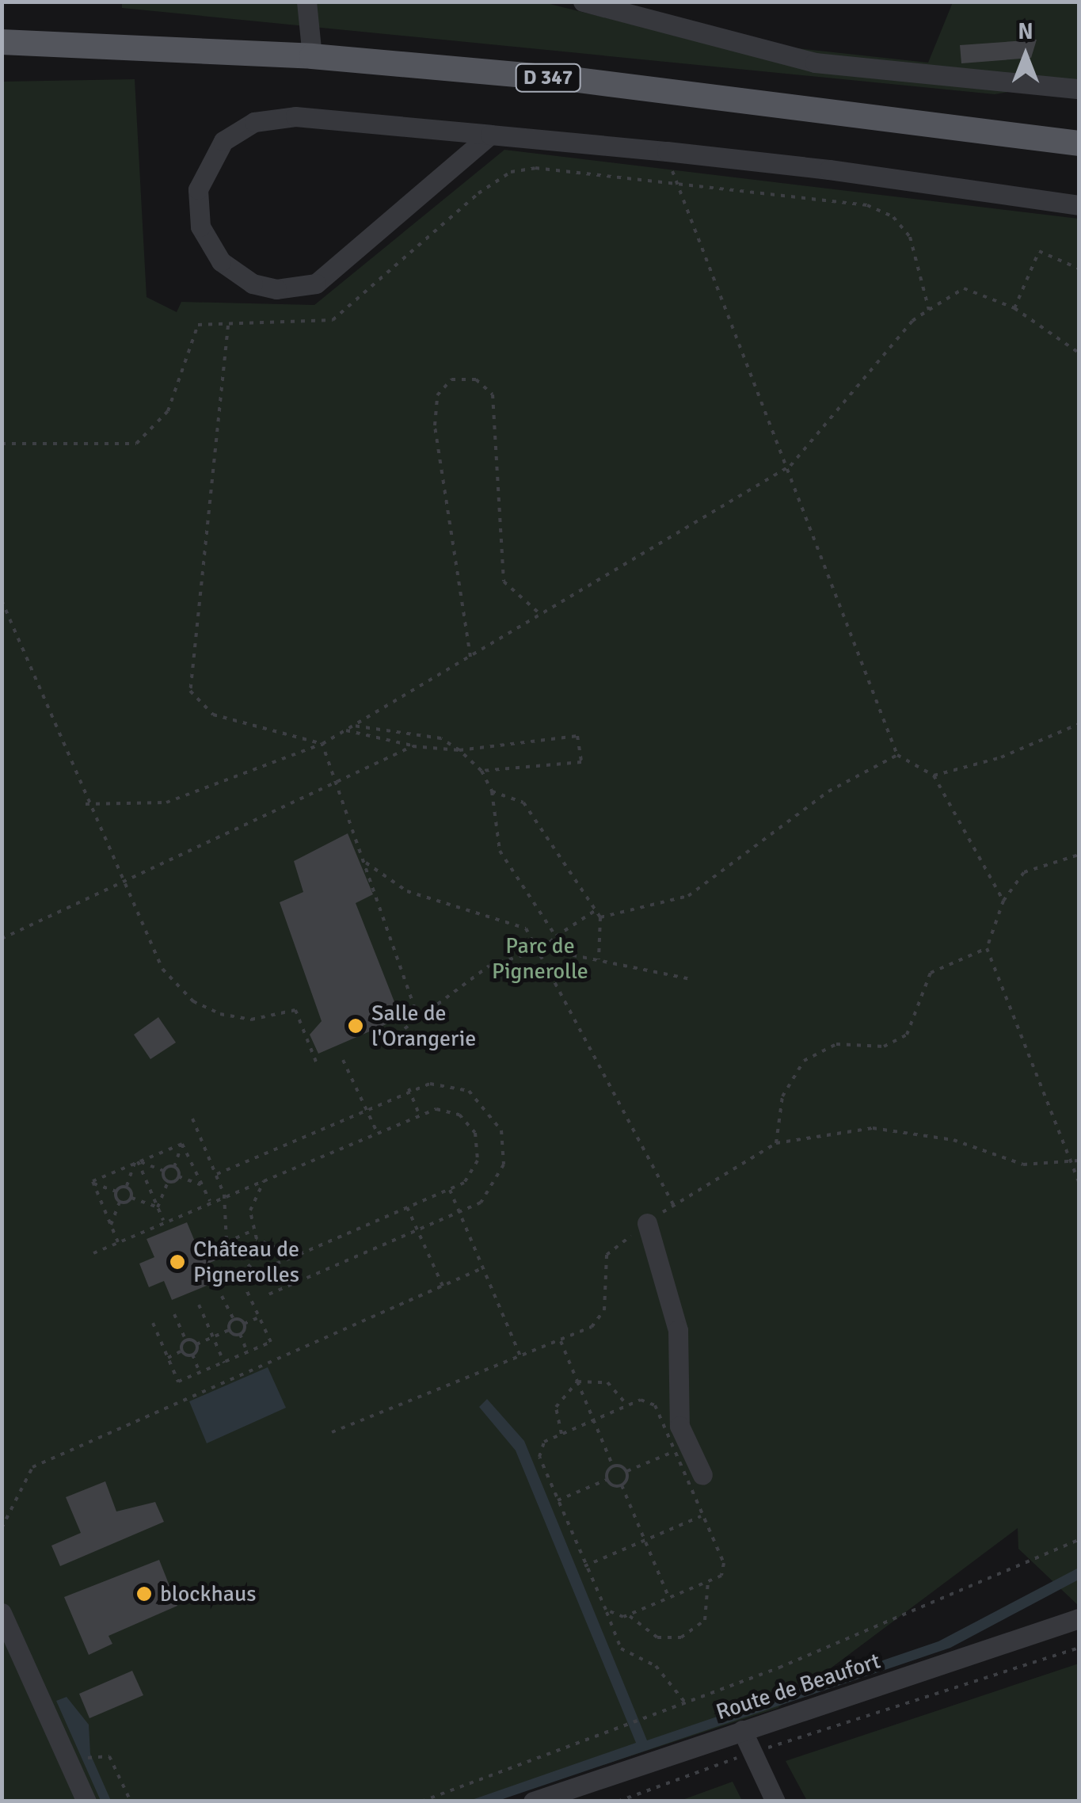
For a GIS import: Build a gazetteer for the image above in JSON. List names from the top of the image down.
{
  "streets": {
    "main road": ["D 347"],
    "street": ["Route de Beaufort"]
  },
  "parks": ["Parc de Pignerolle"],
  "places": ["Salle de l'Orangerie", "Château de Pignerolles", "blockhaus"],
  "north": "top"
}
